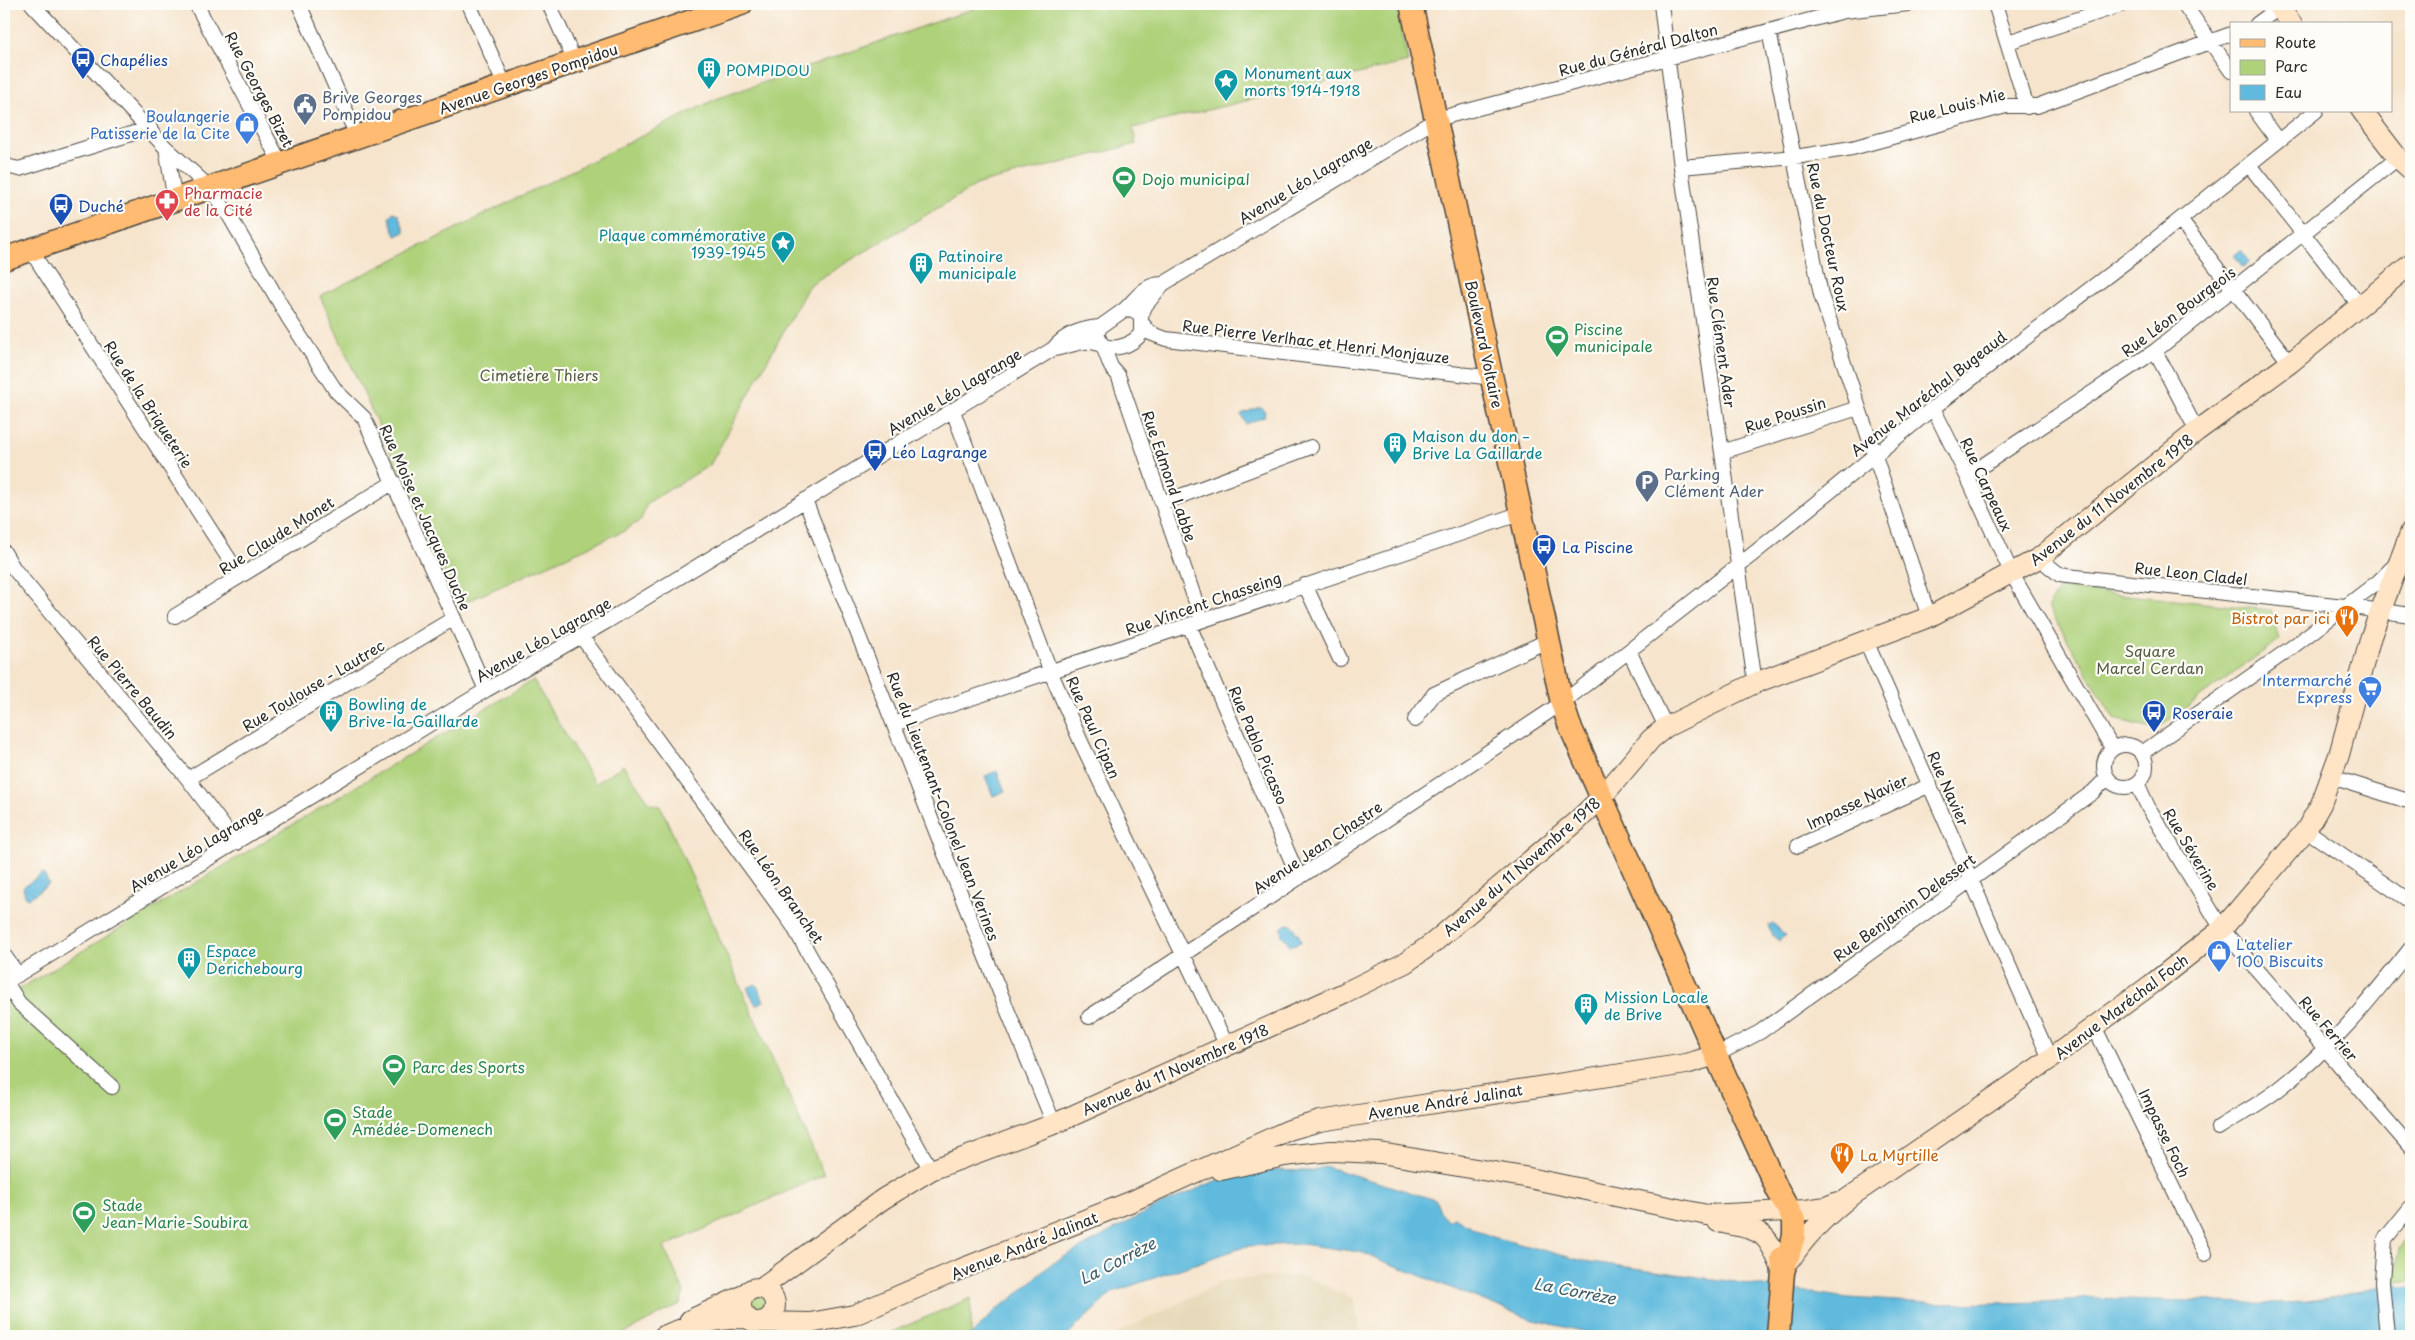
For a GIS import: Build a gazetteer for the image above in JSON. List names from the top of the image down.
{
  "streets": {
    "main road": ["Avenue Georges Pompidou", "Boulevard Voltaire"],
    "street": [
      "Rue du Général Dalton",
      "Rue Georges Bizet",
      "Rue Louis Mie",
      "Avenue Léo Lagrange",
      "Rue du Docteur Roux",
      "Rue Léon Bourgeois",
      "Rue Pierre Verlhac et Henri Monjauze",
      "Rue Clément Ader",
      "Avenue Maréchal Bugeaud",
      "Rue de la Briqueterie",
      "Rue Poussin",
      "Rue Edmond Labbe",
      "Rue Carpeaux",
      "Avenue du 11 Novembre 1918",
      "Rue Moise et Jacques Duche",
      "Rue Claude Monet",
      "Rue Leon Cladel",
      "Rue Vincent Chasseing",
      "Rue Toulouse - Lautrec",
      "Rue Pierre Baudin",
      "Rue Paul Cipan",
      "Rue Pablo Picasso",
      "Rue Navier",
      "Impasse Navier",
      "Rue du Lieutenant-Colonel Jean Verines",
      "Avenue Jean Chastre",
      "Rue Séverine",
      "Rue Léon Branchet",
      "Rue Benjamin Delessert",
      "Avenue Maréchal Foch",
      "Rue Ferrier",
      "Avenue André Jalinat",
      "Impasse Foch"
    ]
  },
  "crossings": [
    ["Rue du Général Dalton", "Avenue Léo Lagrange"],
    ["Rue du Général Dalton", "Rue du Docteur Roux"],
    ["Rue du Général Dalton", "Rue Clément Ader"],
    ["Rue du Général Dalton", "Boulevard Voltaire"],
    ["Avenue Georges Pompidou", "Rue Georges Bizet"],
    ["Avenue Georges Pompidou", "Rue de la Briqueterie"],
    ["Avenue Georges Pompidou", "Rue Moise et Jacques Duche"],
    ["Rue Louis Mie", "Rue du Docteur Roux"],
    ["Rue Louis Mie", "Rue Clément Ader"],
    ["Avenue Léo Lagrange", "Rue Pierre Verlhac et Henri Monjauze"],
    ["Avenue Léo Lagrange", "Boulevard Voltaire"],
    ["Avenue Léo Lagrange", "Rue Edmond Labbe"],
    ["Avenue Léo Lagrange", "Rue Moise et Jacques Duche"],
    ["Avenue Léo Lagrange", "Rue Pierre Baudin"],
    ["Avenue Léo Lagrange", "Rue Paul Cipan"],
    ["Avenue Léo Lagrange", "Rue du Lieutenant-Colonel Jean Verines"],
    ["Avenue Léo Lagrange", "Rue Léon Branchet"],
    ["Rue du Docteur Roux", "Avenue Maréchal Bugeaud"],
    ["Rue du Docteur Roux", "Rue Poussin"],
    ["Rue du Docteur Roux", "Avenue du 11 Novembre 1918"],
    ["Rue Léon Bourgeois", "Rue Carpeaux"],
    ["Rue Pierre Verlhac et Henri Monjauze", "Boulevard Voltaire"],
    ["Rue Pierre Verlhac et Henri Monjauze", "Rue Edmond Labbe"],
    ["Rue Clément Ader", "Avenue Maréchal Bugeaud"],
    ["Rue Clément Ader", "Rue Poussin"],
    ["Rue Clément Ader", "Avenue du 11 Novembre 1918"],
    ["Boulevard Voltaire", "Avenue Maréchal Bugeaud"],
    ["Boulevard Voltaire", "Avenue du 11 Novembre 1918"],
    ["Boulevard Voltaire", "Rue Vincent Chasseing"],
    ["Boulevard Voltaire", "Avenue Jean Chastre"],
    ["Boulevard Voltaire", "Rue Benjamin Delessert"],
    ["Boulevard Voltaire", "Avenue Maréchal Foch"],
    ["Boulevard Voltaire", "Avenue André Jalinat"],
    ["Avenue Maréchal Bugeaud", "Rue Carpeaux"],
    ["Avenue Maréchal Bugeaud", "Avenue Jean Chastre"],
    ["Rue de la Briqueterie", "Rue Claude Monet"],
    ["Rue Edmond Labbe", "Rue Vincent Chasseing"],
    ["Rue Edmond Labbe", "Rue Pablo Picasso"],
    ["Rue Carpeaux", "Avenue du 11 Novembre 1918"],
    ["Avenue du 11 Novembre 1918", "Rue Leon Cladel"],
    ["Avenue du 11 Novembre 1918", "Rue Paul Cipan"],
    ["Avenue du 11 Novembre 1918", "Rue Navier"],
    ["Avenue du 11 Novembre 1918", "Rue du Lieutenant-Colonel Jean Verines"],
    ["Avenue du 11 Novembre 1918", "Rue Léon Branchet"],
    ["Avenue du 11 Novembre 1918", "Avenue André Jalinat"],
    ["Rue Moise et Jacques Duche", "Rue Claude Monet"],
    ["Rue Moise et Jacques Duche", "Rue Toulouse - Lautrec"],
    ["Rue Leon Cladel", "Avenue Maréchal Foch"],
    ["Rue Vincent Chasseing", "Rue Paul Cipan"],
    ["Rue Vincent Chasseing", "Rue Pablo Picasso"],
    ["Rue Vincent Chasseing", "Rue du Lieutenant-Colonel Jean Verines"],
    ["Rue Toulouse - Lautrec", "Rue Pierre Baudin"],
    ["Rue Paul Cipan", "Avenue Jean Chastre"],
    ["Rue Pablo Picasso", "Avenue Jean Chastre"],
    ["Rue Navier", "Impasse Navier"],
    ["Rue Navier", "Rue Benjamin Delessert"],
    ["Rue Navier", "Avenue Maréchal Foch"],
    ["Rue Séverine", "Rue Benjamin Delessert"],
    ["Rue Séverine", "Avenue Maréchal Foch"],
    ["Rue Séverine", "Rue Ferrier"],
    ["Rue Benjamin Delessert", "Avenue André Jalinat"],
    ["Avenue Maréchal Foch", "Rue Ferrier"],
    ["Avenue Maréchal Foch", "Avenue André Jalinat"],
    ["Avenue Maréchal Foch", "Impasse Foch"]
  ],
  "water": ["La Corrèze"],
  "parks": ["Cimetière Thiers", "Square Marcel Cerdan"],
  "places": {
    "bus stop": [
      "Chapélies",
      "Duché",
      "Léo Lagrange",
      "La Piscine",
      "Roseraie"
    ],
    "building": [
      "POMPIDOU",
      "Patinoire municipale",
      "Maison du don – Brive La Gaillarde",
      "Bowling de Brive-la-Gaillarde",
      "Espace Derichebourg",
      "Mission Locale de Brive"
    ],
    "place": ["Monument aux morts 1914-1918", "Plaque commémorative 1939-1945"],
    "public building": ["Brive Georges Pompidou"],
    "shop": ["Boulangerie Patisserie de la Cite", "L'atelier 100 Biscuits"],
    "sports": [
      "Dojo municipal",
      "Piscine municipale",
      "Parc des Sports",
      "Stade Amédée-Domenech",
      "Stade Jean-Marie-Soubira"
    ],
    "pharmacy": ["Pharmacie de la Cité"],
    "parking": ["Parking Clément Ader"],
    "restaurant": ["Bistrot par ici", "La Myrtille"],
    "supermarket": ["Intermarché Express"]
  },
  "legend": ["Route", "Parc", "Eau"]
}
